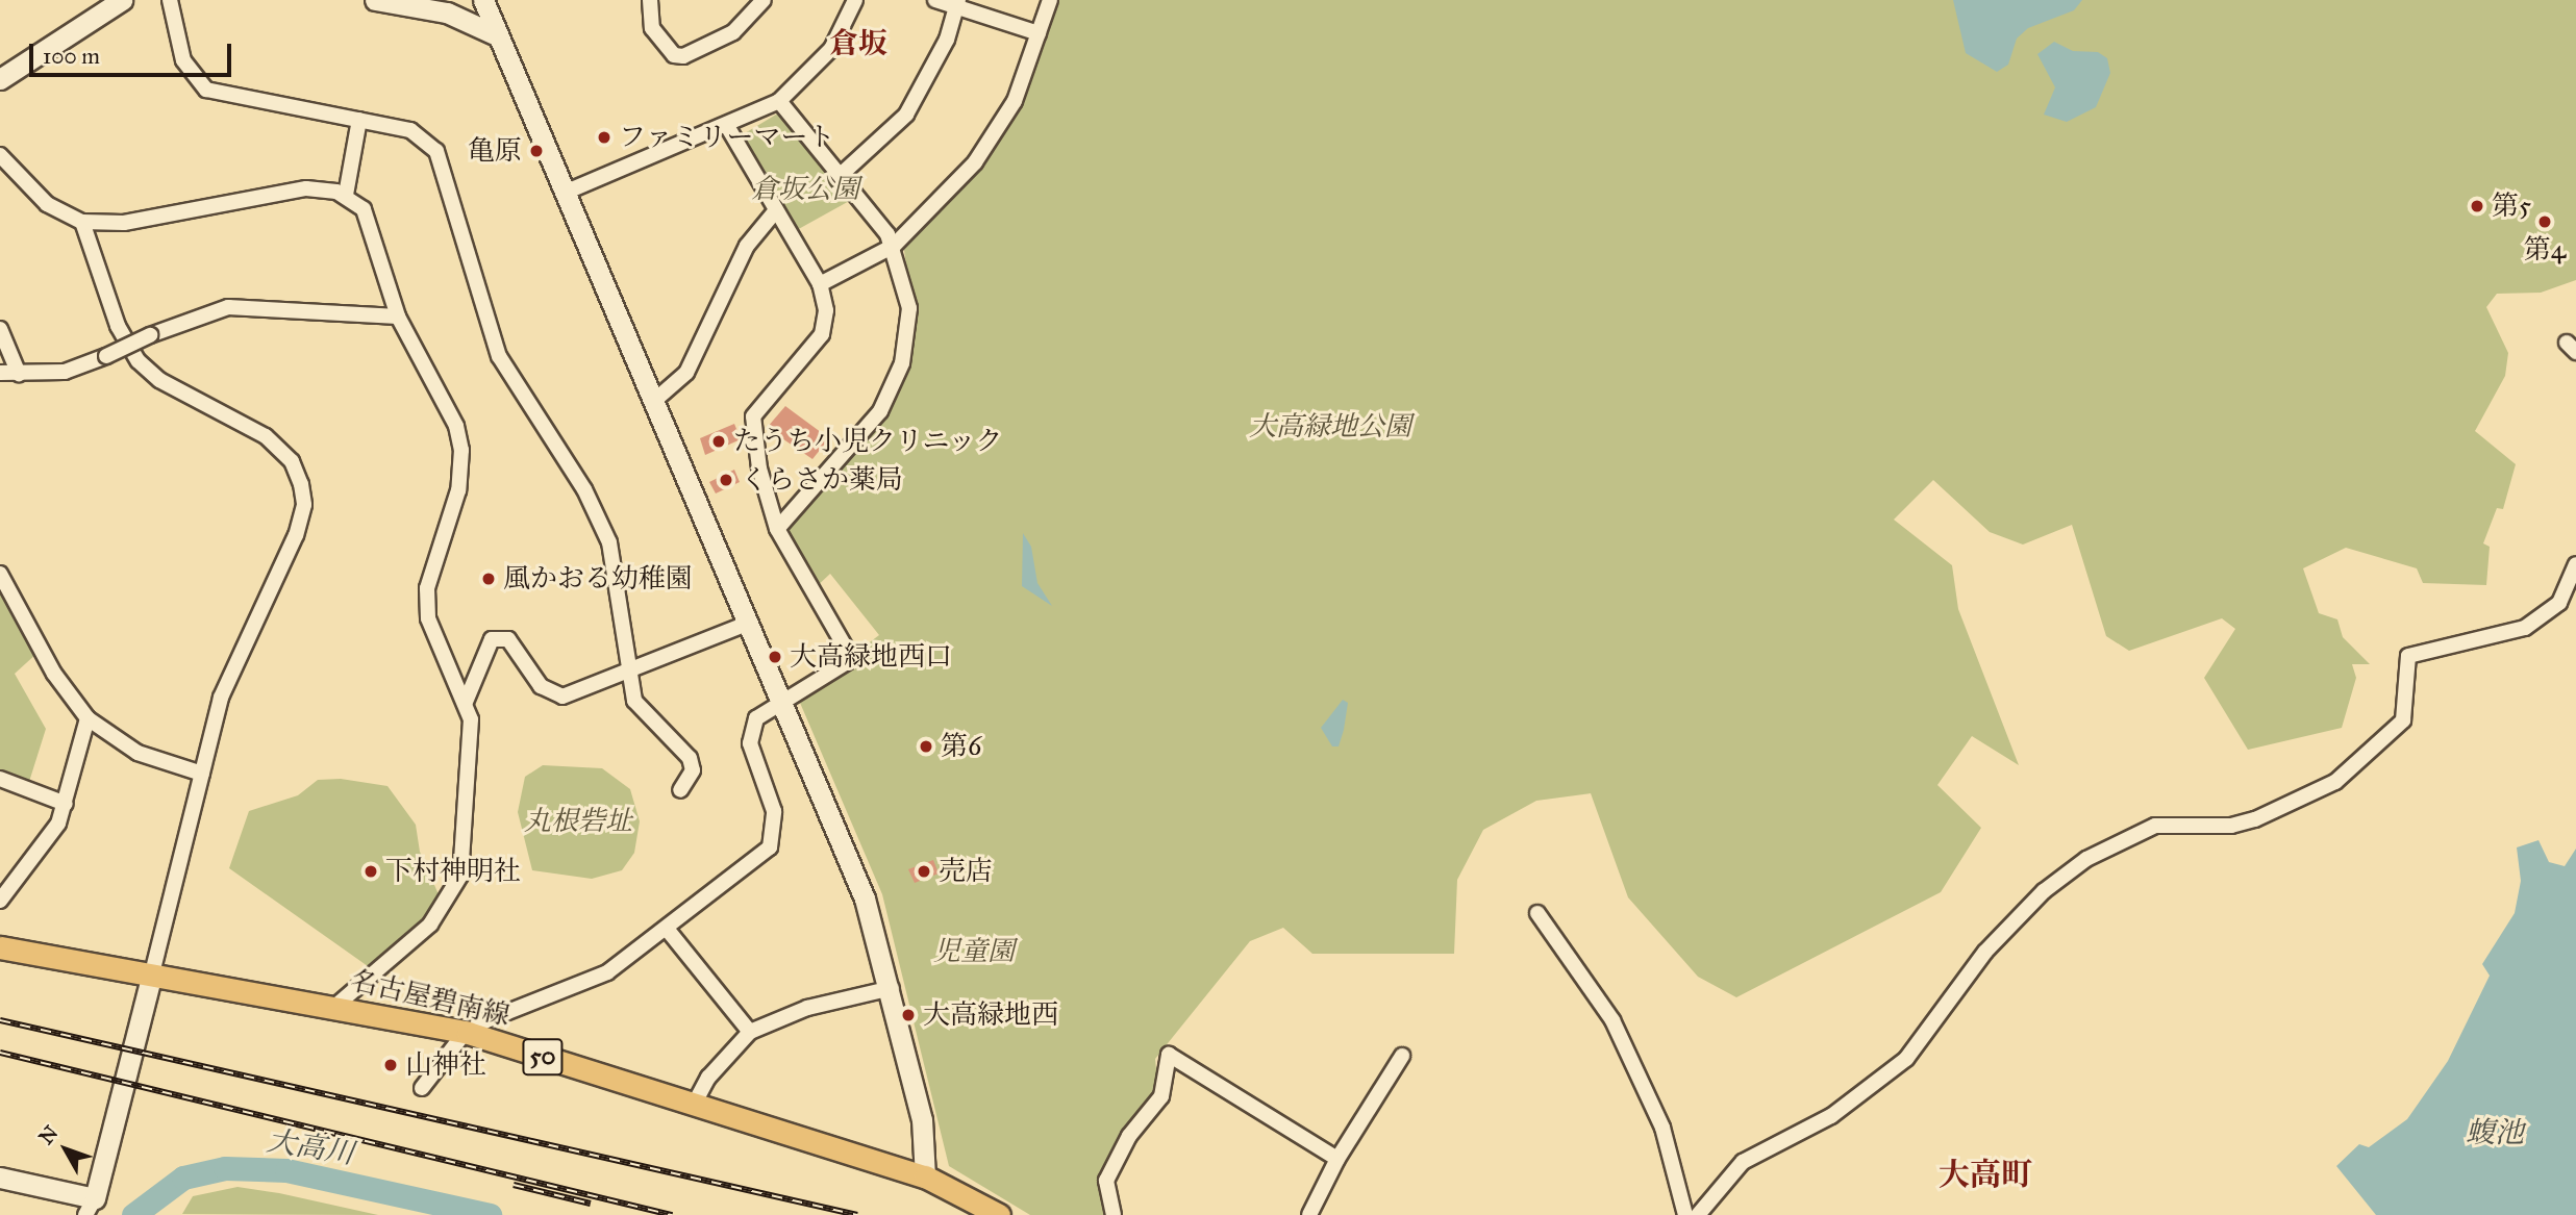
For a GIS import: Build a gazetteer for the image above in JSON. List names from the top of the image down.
{
  "streets": {
    "main road": ["名古屋碧南線", "50"]
  },
  "districts": ["倉坂", "大高町"],
  "water": ["蝮池", "大高川"],
  "parks": [
    "倉坂公園",
    "大高緑地公園",
    "丸根砦址",
    "児童園"
  ],
  "places": [
    "ファミリーマート",
    "亀原",
    "第5",
    "第4",
    "たうち小児クリニック",
    "くらさか薬局",
    "風かおる幼稚園",
    "大高緑地西口",
    "第6",
    "下村神明社",
    "売店",
    "大高緑地西",
    "山神社"
  ],
  "scale_bar": "100 m",
  "north": "top left"
}
